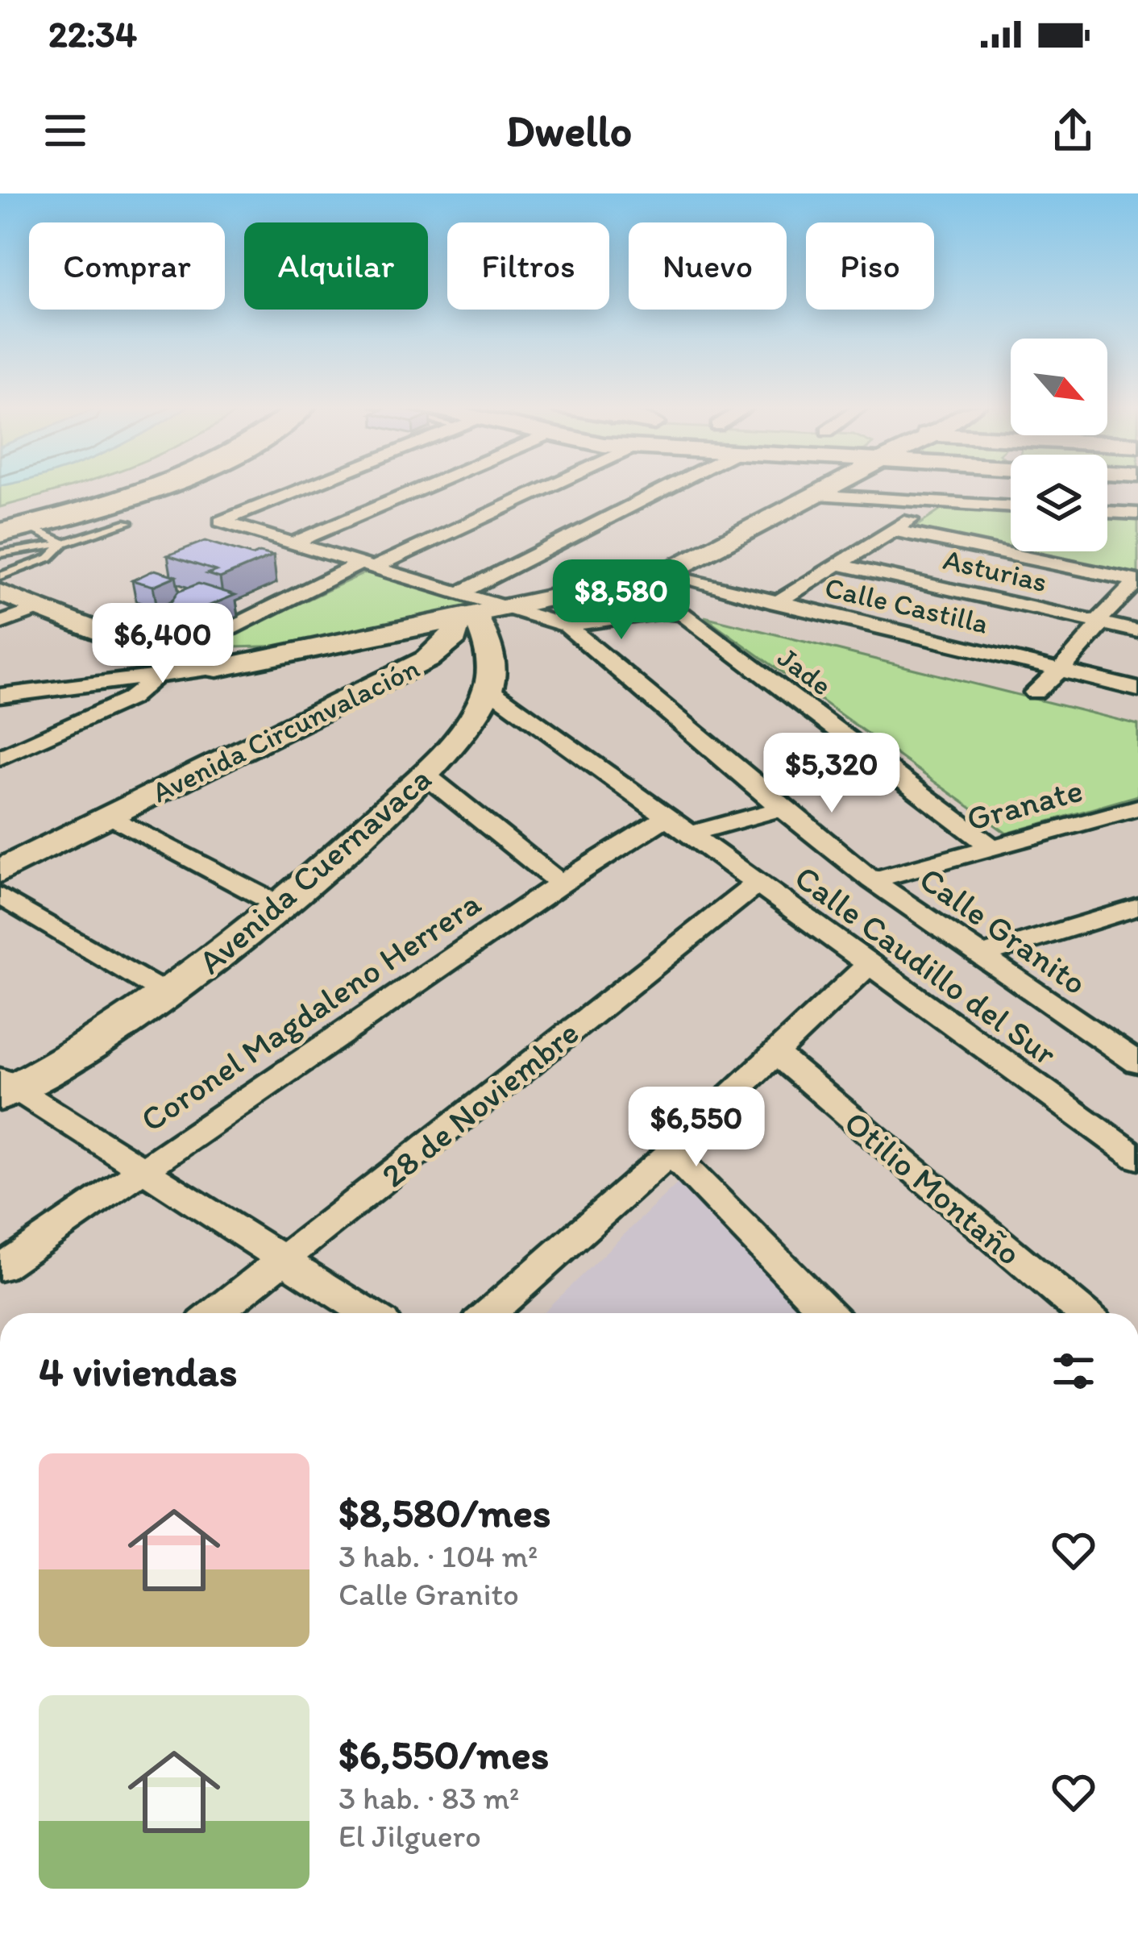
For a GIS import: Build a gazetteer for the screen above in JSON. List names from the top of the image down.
{
  "streets": {
    "street": [
      "Asturias",
      "Calle Castilla",
      "Jade",
      "Avenida Circunvalación",
      "Granate",
      "Avenida Cuernavaca",
      "Calle Granito",
      "Calle Caudillo del Sur",
      "Coronel Magdaleno Herrera",
      "28 de Noviembre",
      "Otilio Montaño"
    ]
  },
  "crossings": [
    ["Jade", "Granate"],
    ["Jade", "Calle Granito"],
    ["Granate", "Calle Granito"],
    ["Avenida Cuernavaca", "Calle Caudillo del Sur"],
    ["Calle Granito", "Coronel Magdaleno Herrera"],
    ["Calle Caudillo del Sur", "Coronel Magdaleno Herrera"],
    ["Calle Caudillo del Sur", "28 de Noviembre"]
  ],
  "north": "bottom right",
  "page": {
    "status": "22:34",
    "header": "Dwello",
    "chip": [
      "Comprar",
      "Alquilar",
      "Filtros",
      "Nuevo",
      "Piso"
    ],
    "price": [
      "$8,580",
      "$6,400",
      "$5,320",
      "$6,550"
    ],
    "heading": "4 viviendas",
    "list": [
      {
        "name": "$8,580/mes",
        "note": "3 hab. · 104 m² · Calle Granito"
      },
      {
        "name": "$6,550/mes",
        "note": "3 hab. · 83 m² · El Jilguero"
      }
    ]
  }
}
